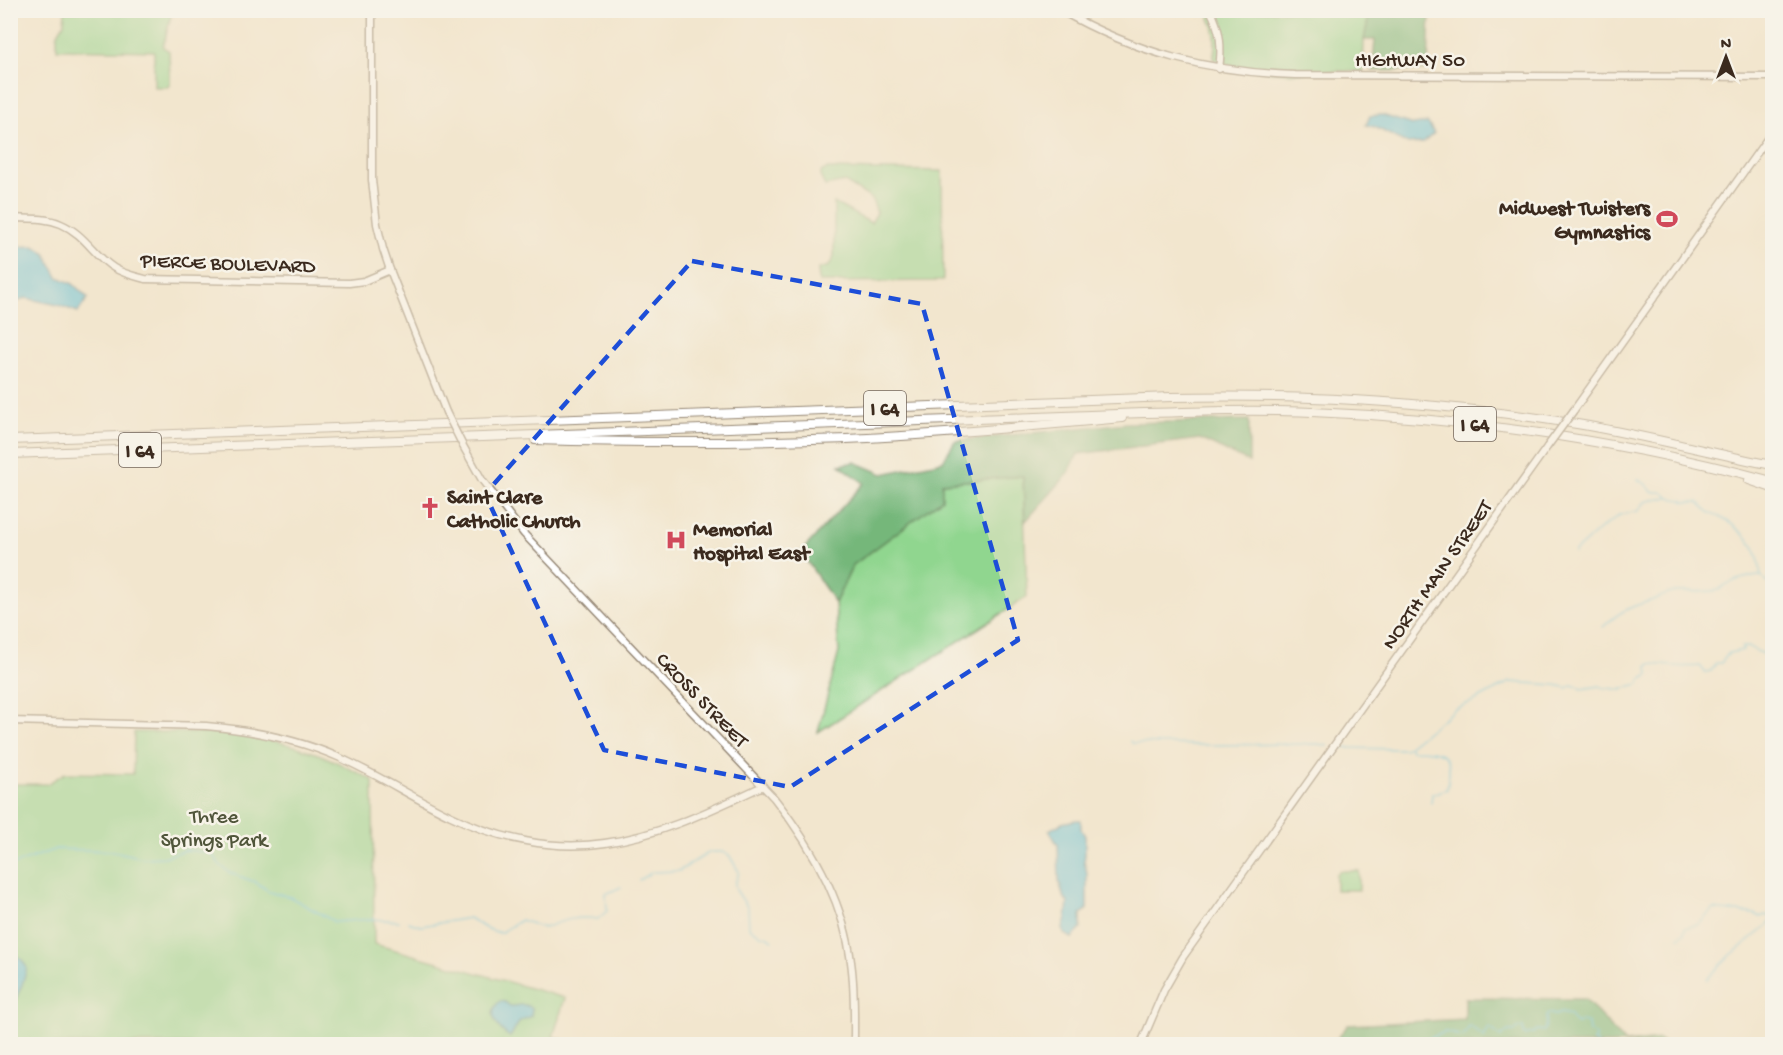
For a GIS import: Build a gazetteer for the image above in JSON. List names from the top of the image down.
{
  "streets": {
    "highway": ["I 64"],
    "main road": [
      "HIGHWAY 50",
      "PIERCE BOULEVARD",
      "NORTH MAIN STREET",
      "CROSS STREET"
    ]
  },
  "crossings": [
    ["PIERCE BOULEVARD", "CROSS STREET"]
  ],
  "parks": ["Three Springs Park"],
  "places": {
    "sports": ["Midwest Twisters Gymnastics"],
    "church": ["Saint Clare Catholic Church"],
    "hospital": ["Memorial Hospital East"]
  },
  "north": "top"
}
